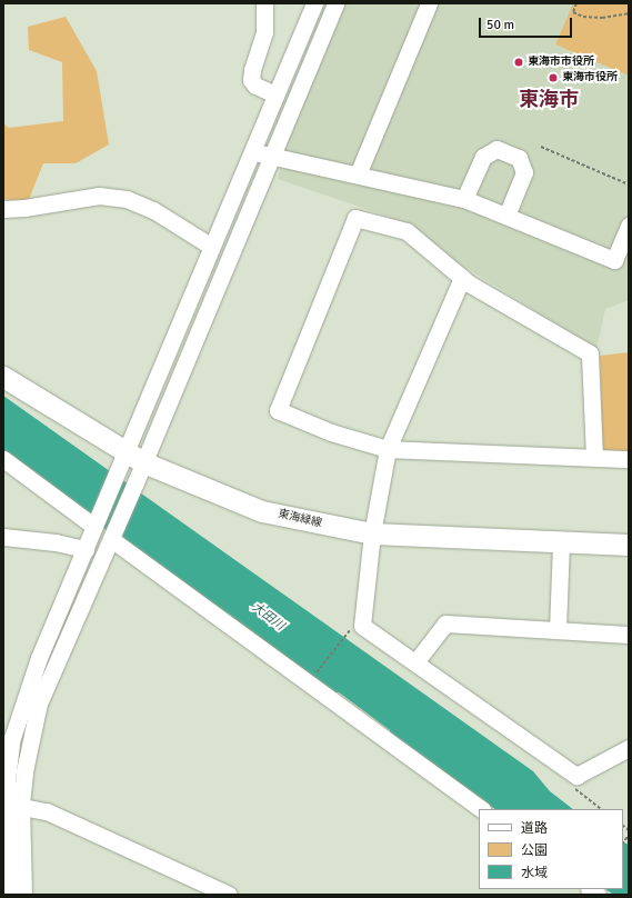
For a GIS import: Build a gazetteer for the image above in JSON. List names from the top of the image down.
{
  "streets": {
    "main road": ["東海緑線"]
  },
  "districts": ["東海市"],
  "water": ["大田川"],
  "places": ["東海市市役所", "東海市役所"],
  "legend": ["道路", "公園", "水域"],
  "scale_bar": "50 m"
}
